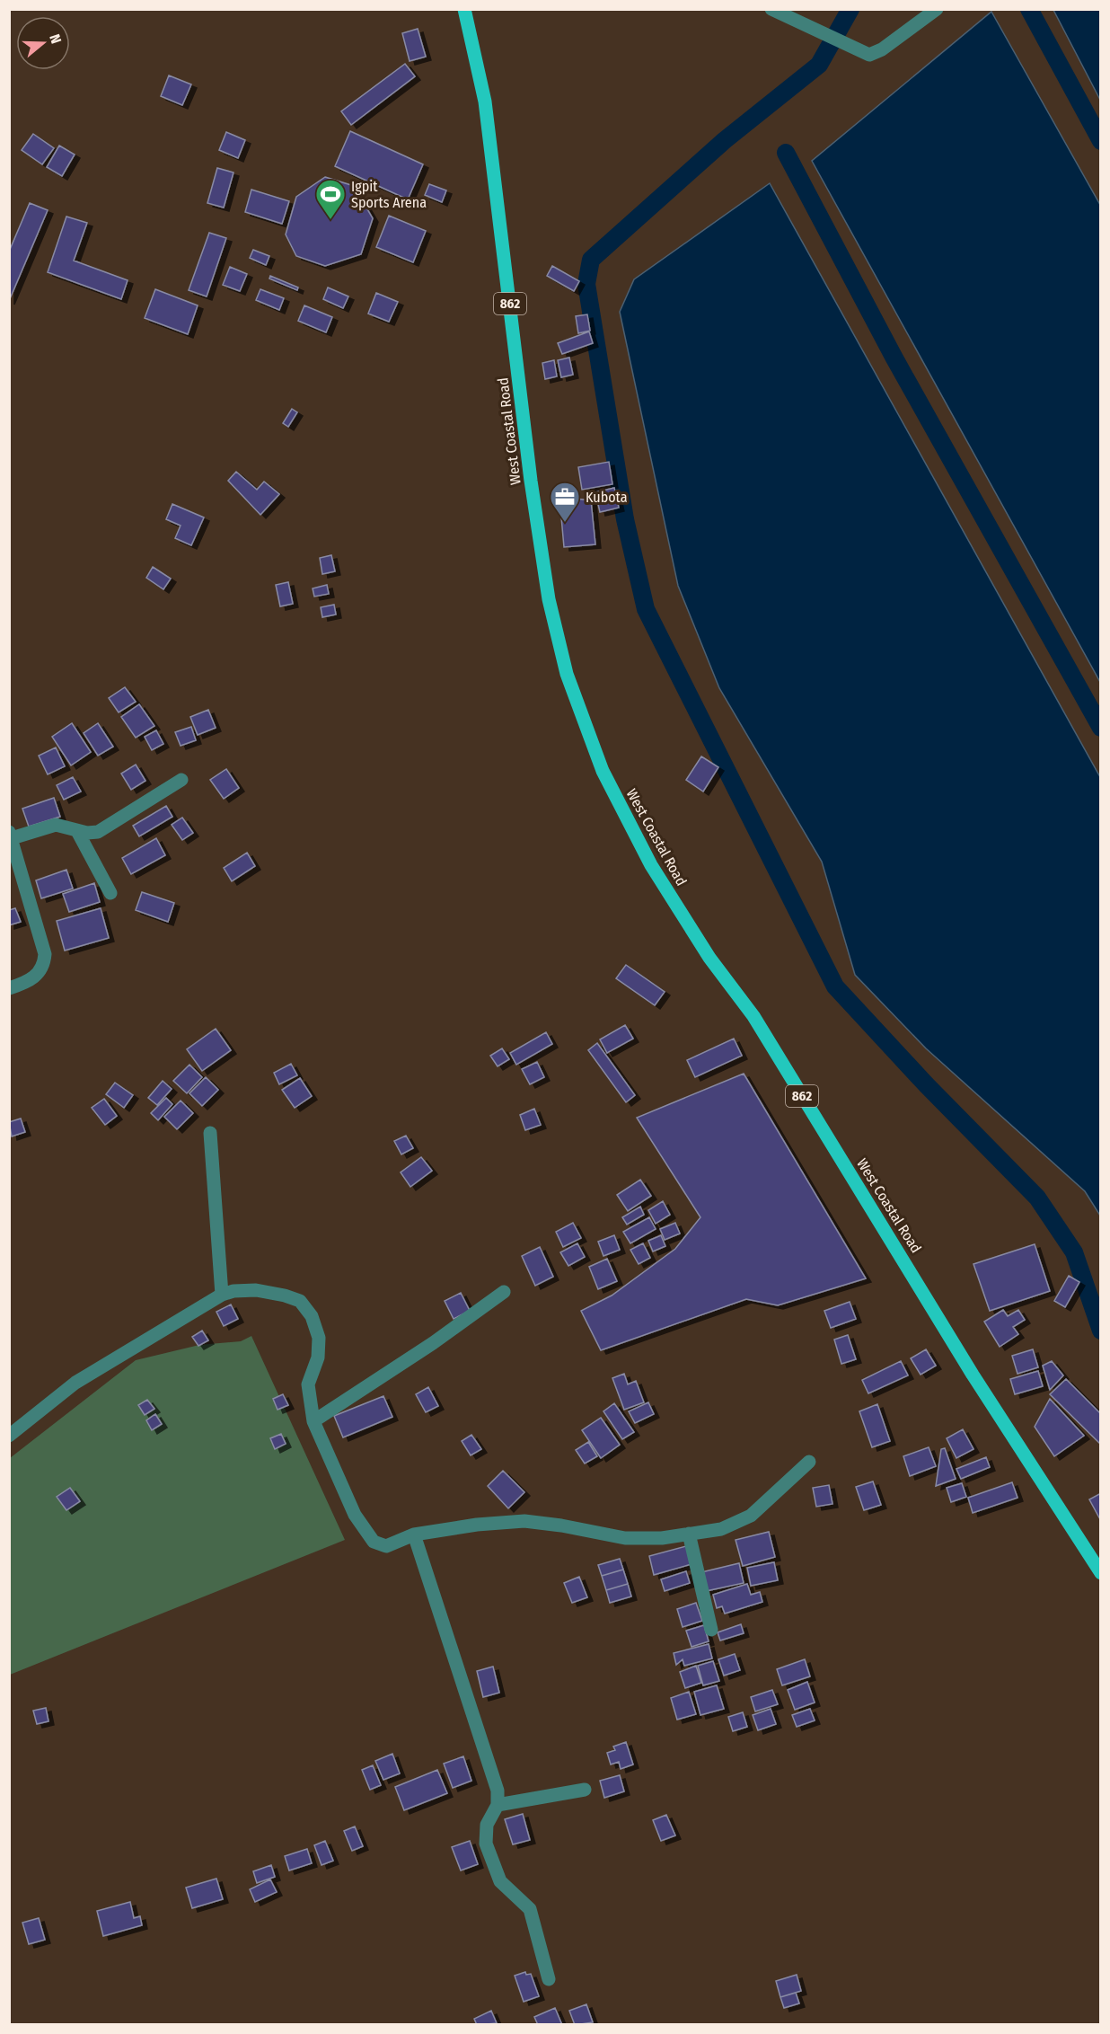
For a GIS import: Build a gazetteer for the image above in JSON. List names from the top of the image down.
{
  "streets": {
    "main road": ["862", "West Coastal Road"]
  },
  "places": {
    "sports": ["Igpit Sports Arena"],
    "office": ["Kubota"]
  },
  "north": "right"
}
